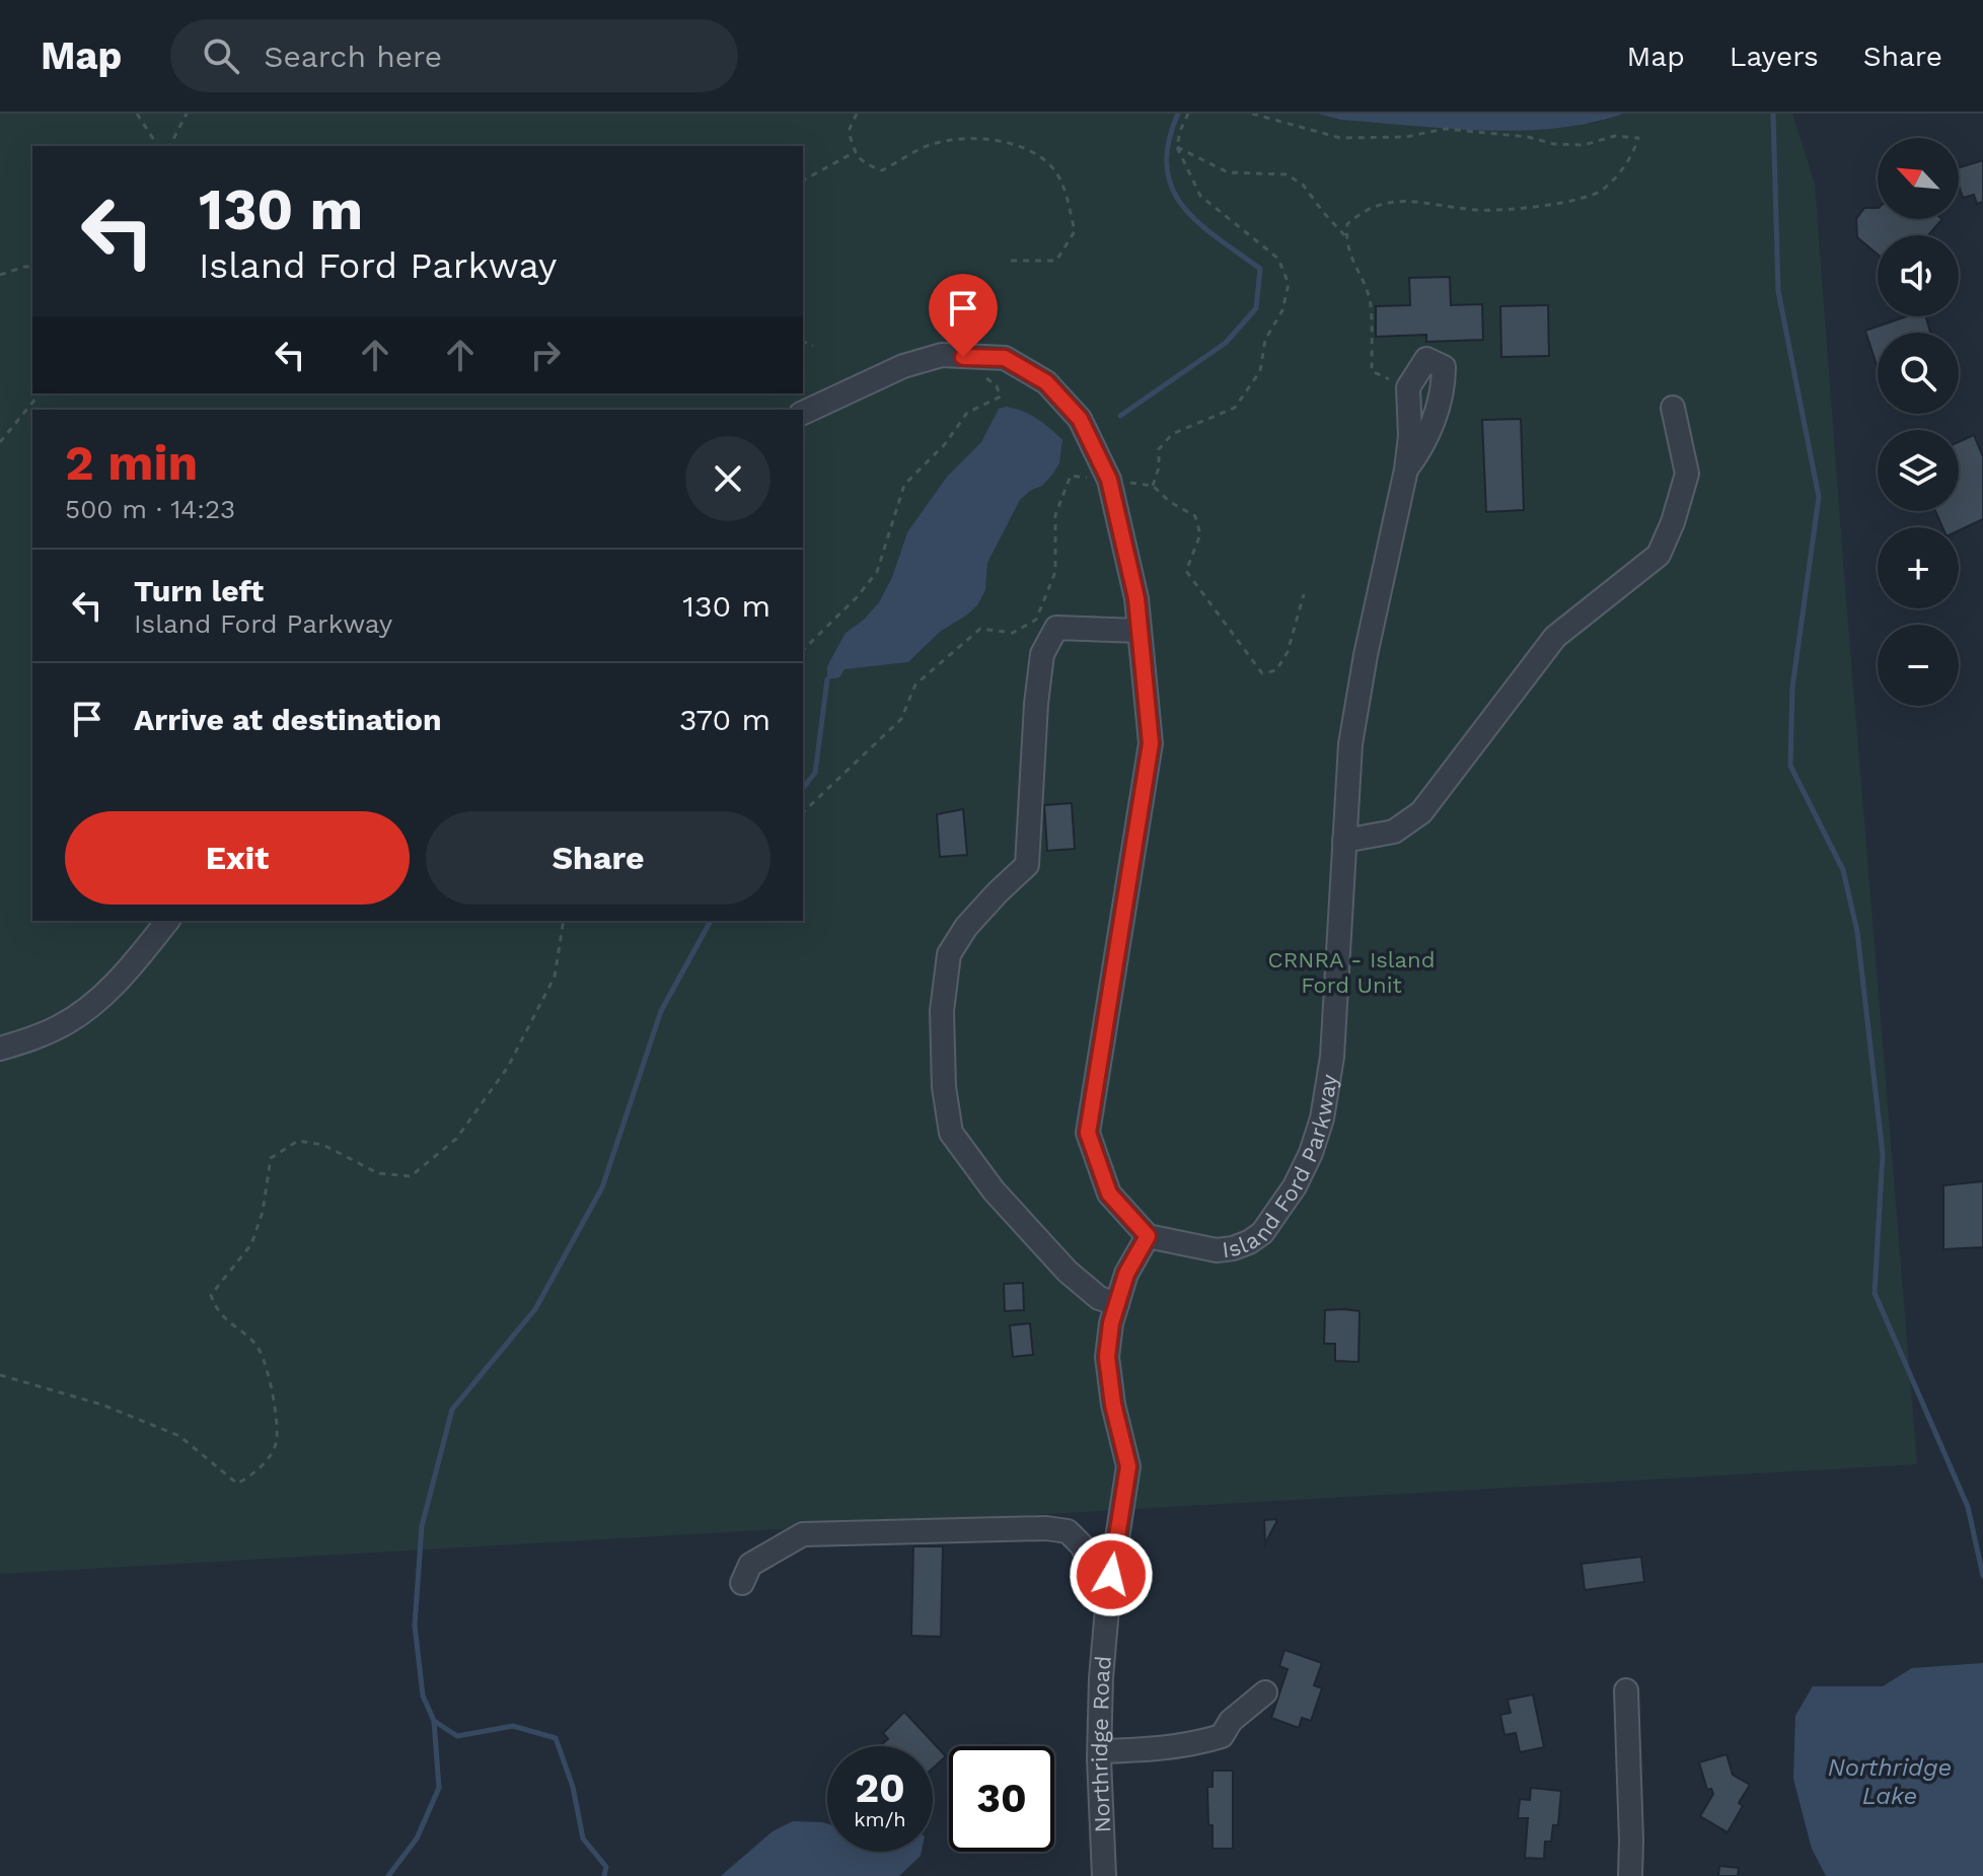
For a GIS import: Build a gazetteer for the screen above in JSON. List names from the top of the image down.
{
  "streets": {
    "street": ["Island Ford Parkway", "Northridge Road"]
  },
  "crossings": [
    ["Island Ford Parkway", "Northridge Road"]
  ],
  "water": ["Northridge Lake"],
  "parks": ["CRNRA - Island Ford Unit"],
  "north": "top left",
  "page": {
    "header": "Map",
    "search": "Search here",
    "nav": ["Map", "Layers", "Share"],
    "map_buttons": ["+", "−"],
    "turn": ["130 m", "Island Ford Parkway"],
    "heading": ["2 min", "500 m · 14:23"],
    "list": [
      {
        "name": "Turn left",
        "note": "Island Ford Parkway",
        "value": "130 m"
      },
      {
        "name": "Arrive at destination",
        "value": "370 m"
      }
    ],
    "buttons": ["Exit", "Share"],
    "speed": "20 km/h",
    "limit": "30"
  }
}
